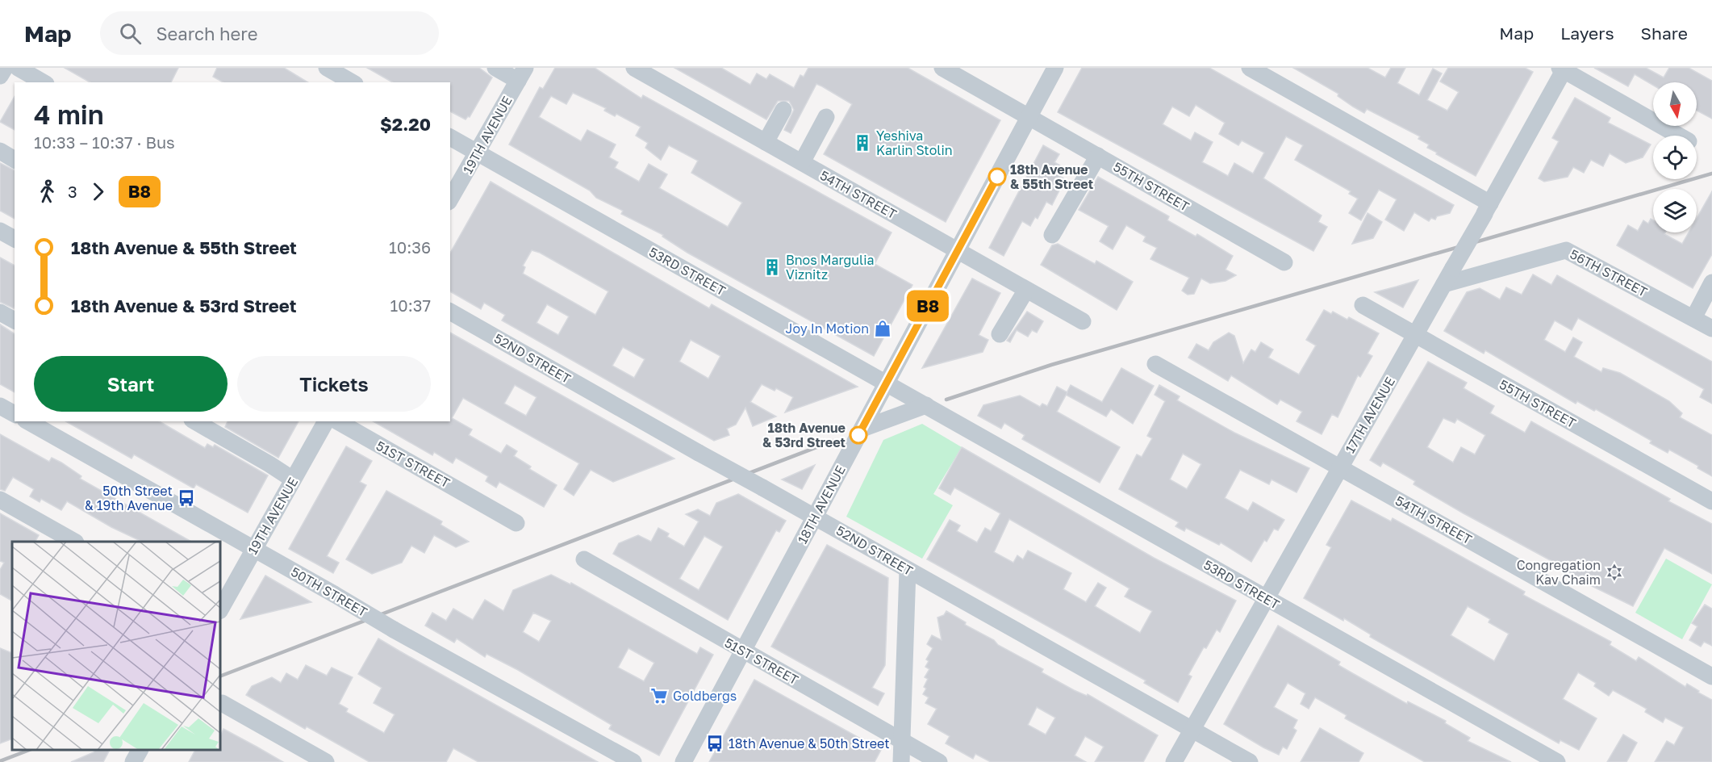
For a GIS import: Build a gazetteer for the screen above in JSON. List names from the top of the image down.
{
  "streets": {
    "street": [
      "19TH AVENUE",
      "55TH STREET",
      "54TH STREET",
      "53RD STREET",
      "56TH STREET",
      "52ND STREET",
      "17TH AVENUE",
      "51ST STREET",
      "18TH AVENUE",
      "50TH STREET"
    ]
  },
  "crossings": [
    ["19TH AVENUE", "53RD STREET"],
    ["19TH AVENUE", "50TH STREET"],
    ["55TH STREET", "17TH AVENUE"],
    ["55TH STREET", "18TH AVENUE"],
    ["54TH STREET", "17TH AVENUE"],
    ["54TH STREET", "18TH AVENUE"],
    ["53RD STREET", "17TH AVENUE"],
    ["53RD STREET", "18TH AVENUE"],
    ["56TH STREET", "17TH AVENUE"],
    ["52ND STREET", "17TH AVENUE"],
    ["52ND STREET", "18TH AVENUE"],
    ["51ST STREET", "18TH AVENUE"]
  ],
  "places": {
    "building": ["Yeshiva Karlin Stolin", "Bnos Margulia Viznitz"],
    "other": ["18th Avenue & 55th Street", "18th Avenue & 53rd Street"],
    "shop": ["Joy In Motion"],
    "bus stop": ["50th Street & 19th Avenue", "18th Avenue & 50th Street"],
    "synagogue": ["Congregation Kav Chaim"],
    "supermarket": ["Goldbergs"]
  },
  "lines": ["bus line B8"],
  "north": "bottom",
  "page": {
    "header": "Map",
    "search": "Search here",
    "nav": ["Map", "Layers", "Share"],
    "on_map": "B8",
    "heading": ["4 min", "10:33 – 10:37 · Bus", "$2.20"],
    "legs": ["3", "B8"],
    "list": [
      {
        "name": "18th Avenue & 55th Street",
        "value": "10:36"
      },
      {
        "name": "18th Avenue & 53rd Street",
        "value": "10:37"
      }
    ],
    "buttons": ["Start", "Tickets"]
  }
}
